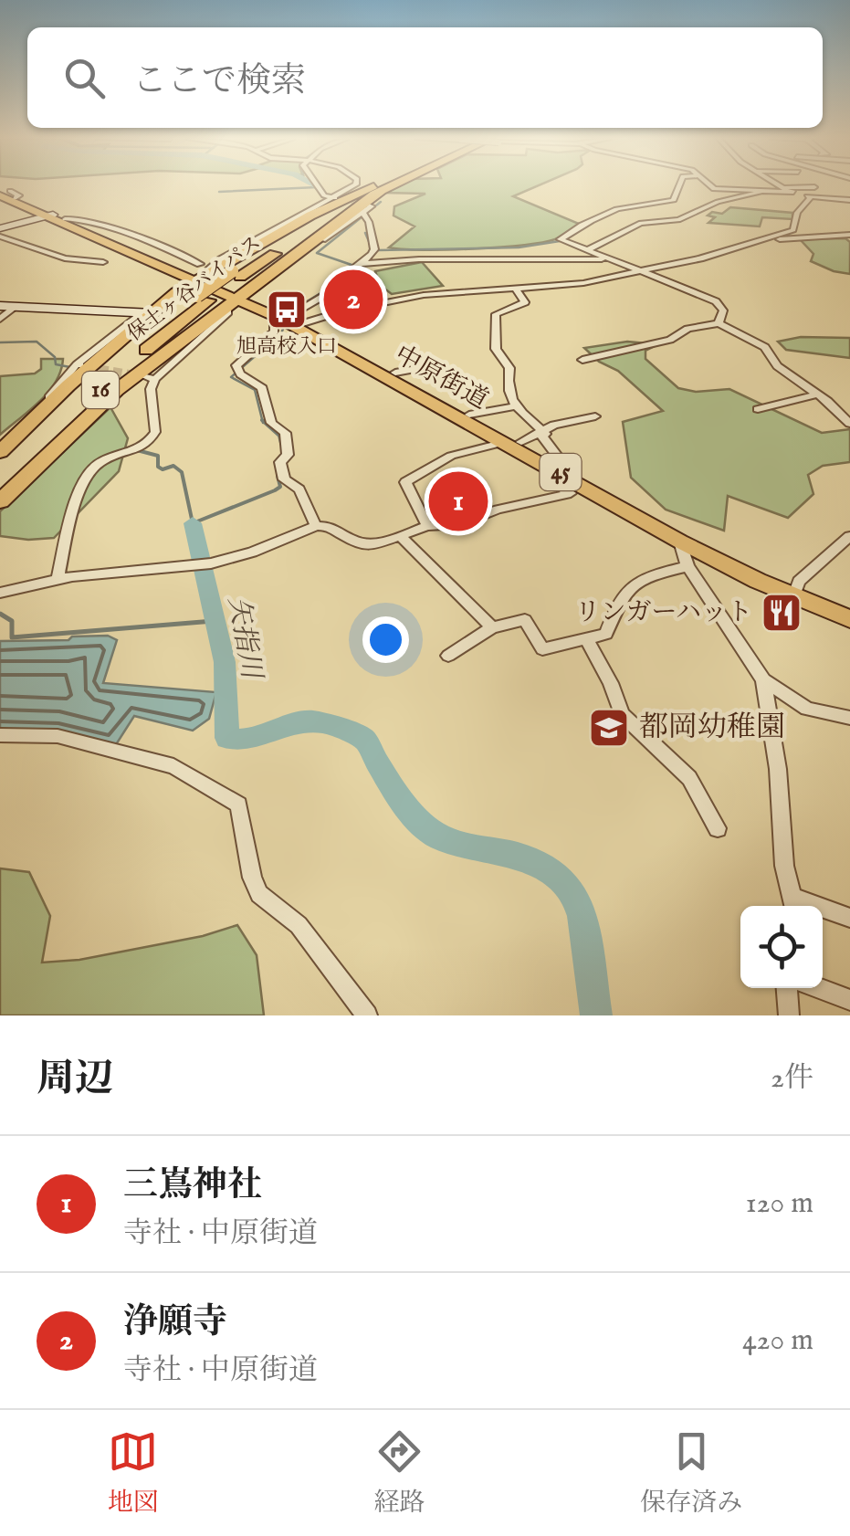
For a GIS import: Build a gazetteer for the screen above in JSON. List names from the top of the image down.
{
  "streets": {
    "highway": ["保土ヶ谷バイパス", "16"],
    "main road": ["中原街道", "45"]
  },
  "crossings": [
    ["保土ヶ谷バイパス", "中原街道"]
  ],
  "water": ["矢指川"],
  "places": {
    "bus stop": ["旭高校入口"],
    "restaurant": ["リンガーハット"],
    "school or university": ["都岡幼稚園"]
  },
  "page": {
    "search": "ここで検索",
    "pins": ["2", "1"],
    "heading": ["周辺", "2件"],
    "list": [
      {
        "mark": "1",
        "name": "三嶌神社",
        "note": "寺社 · 中原街道",
        "value": "120 m"
      },
      {
        "mark": "2",
        "name": "浄願寺",
        "note": "寺社 · 中原街道",
        "value": "420 m"
      }
    ],
    "nav": ["地図", "経路", "保存済み"]
  }
}
